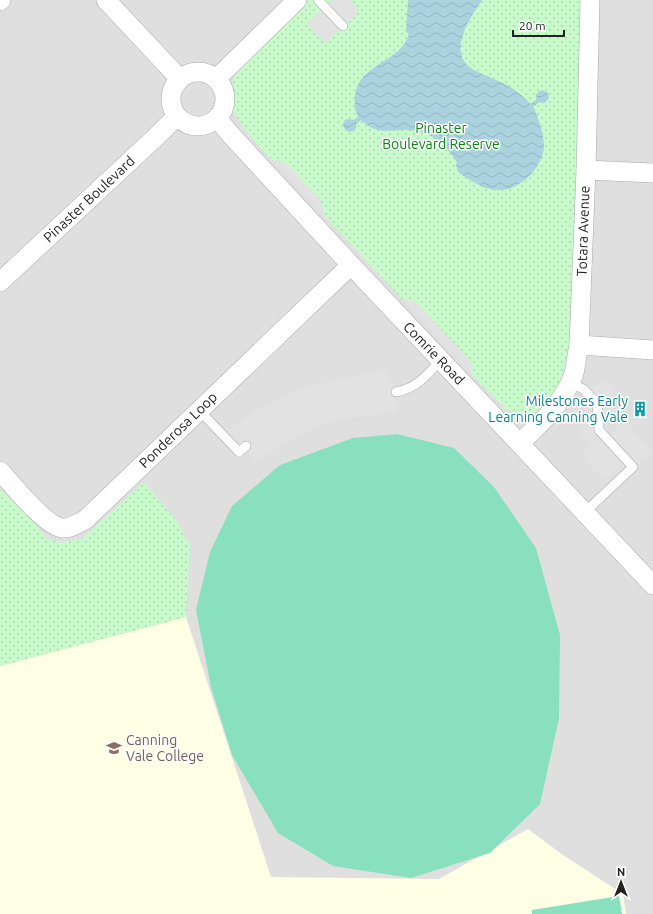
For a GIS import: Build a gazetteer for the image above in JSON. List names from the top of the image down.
{
  "streets": {
    "street": [
      "Pinaster Boulevard",
      "Totara Avenue",
      "Comrie Road",
      "Ponderosa Loop"
    ]
  },
  "crossings": [
    ["Pinaster Boulevard", "Comrie Road"],
    ["Totara Avenue", "Comrie Road"],
    ["Comrie Road", "Ponderosa Loop"]
  ],
  "parks": ["Pinaster Boulevard Reserve"],
  "places": {
    "building": ["Milestones Early Learning Canning Vale"],
    "school or university": ["Canning Vale College"]
  },
  "scale_bar": "20 m",
  "north": "top"
}
